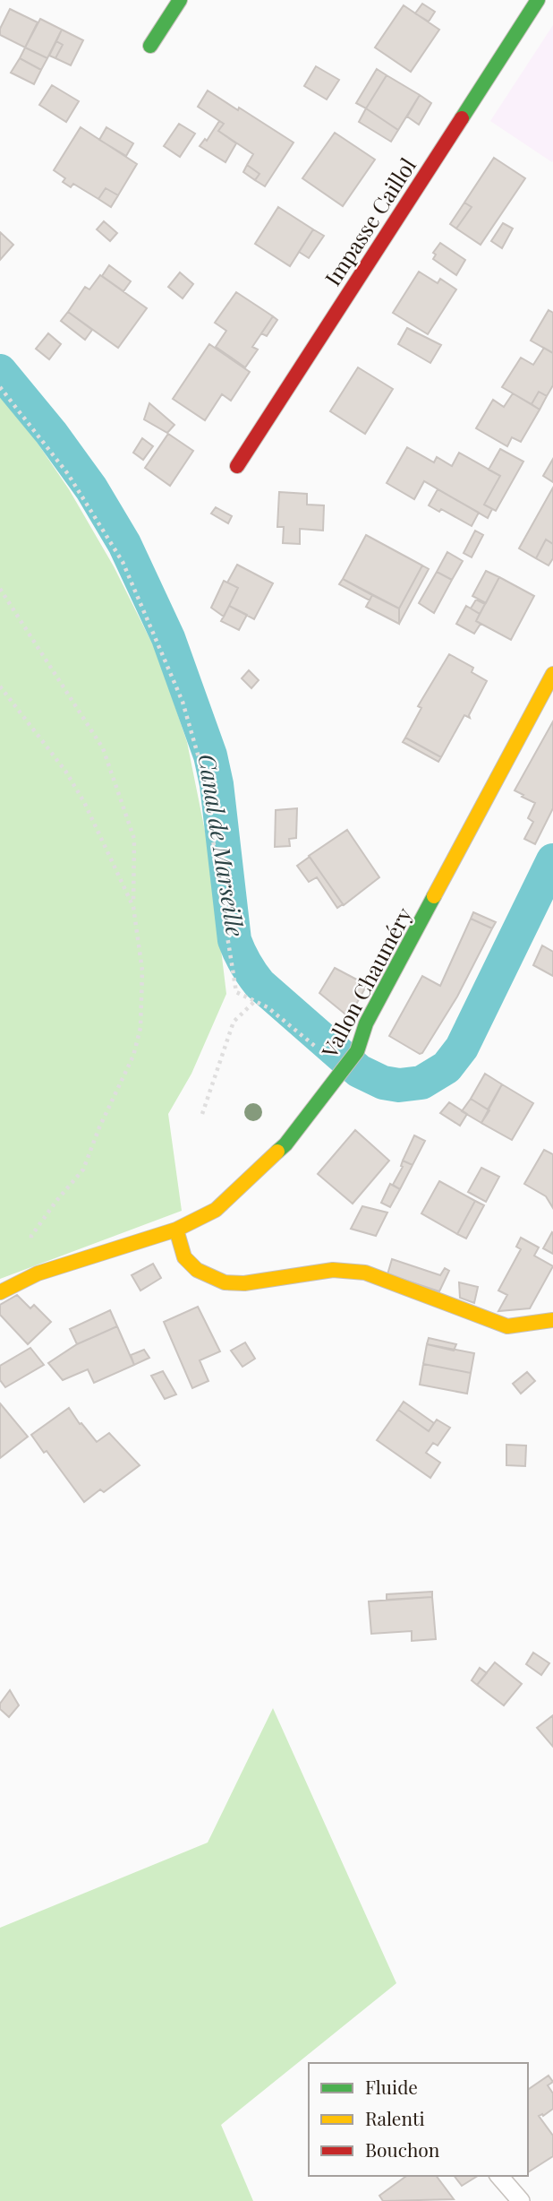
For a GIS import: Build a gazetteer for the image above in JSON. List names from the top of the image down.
{
  "streets": {
    "street": ["Impasse Caillol", "Vallon Chauméry"]
  },
  "water": ["Canal de Marseille"],
  "legend": ["Fluide", "Ralenti", "Bouchon"]
}
